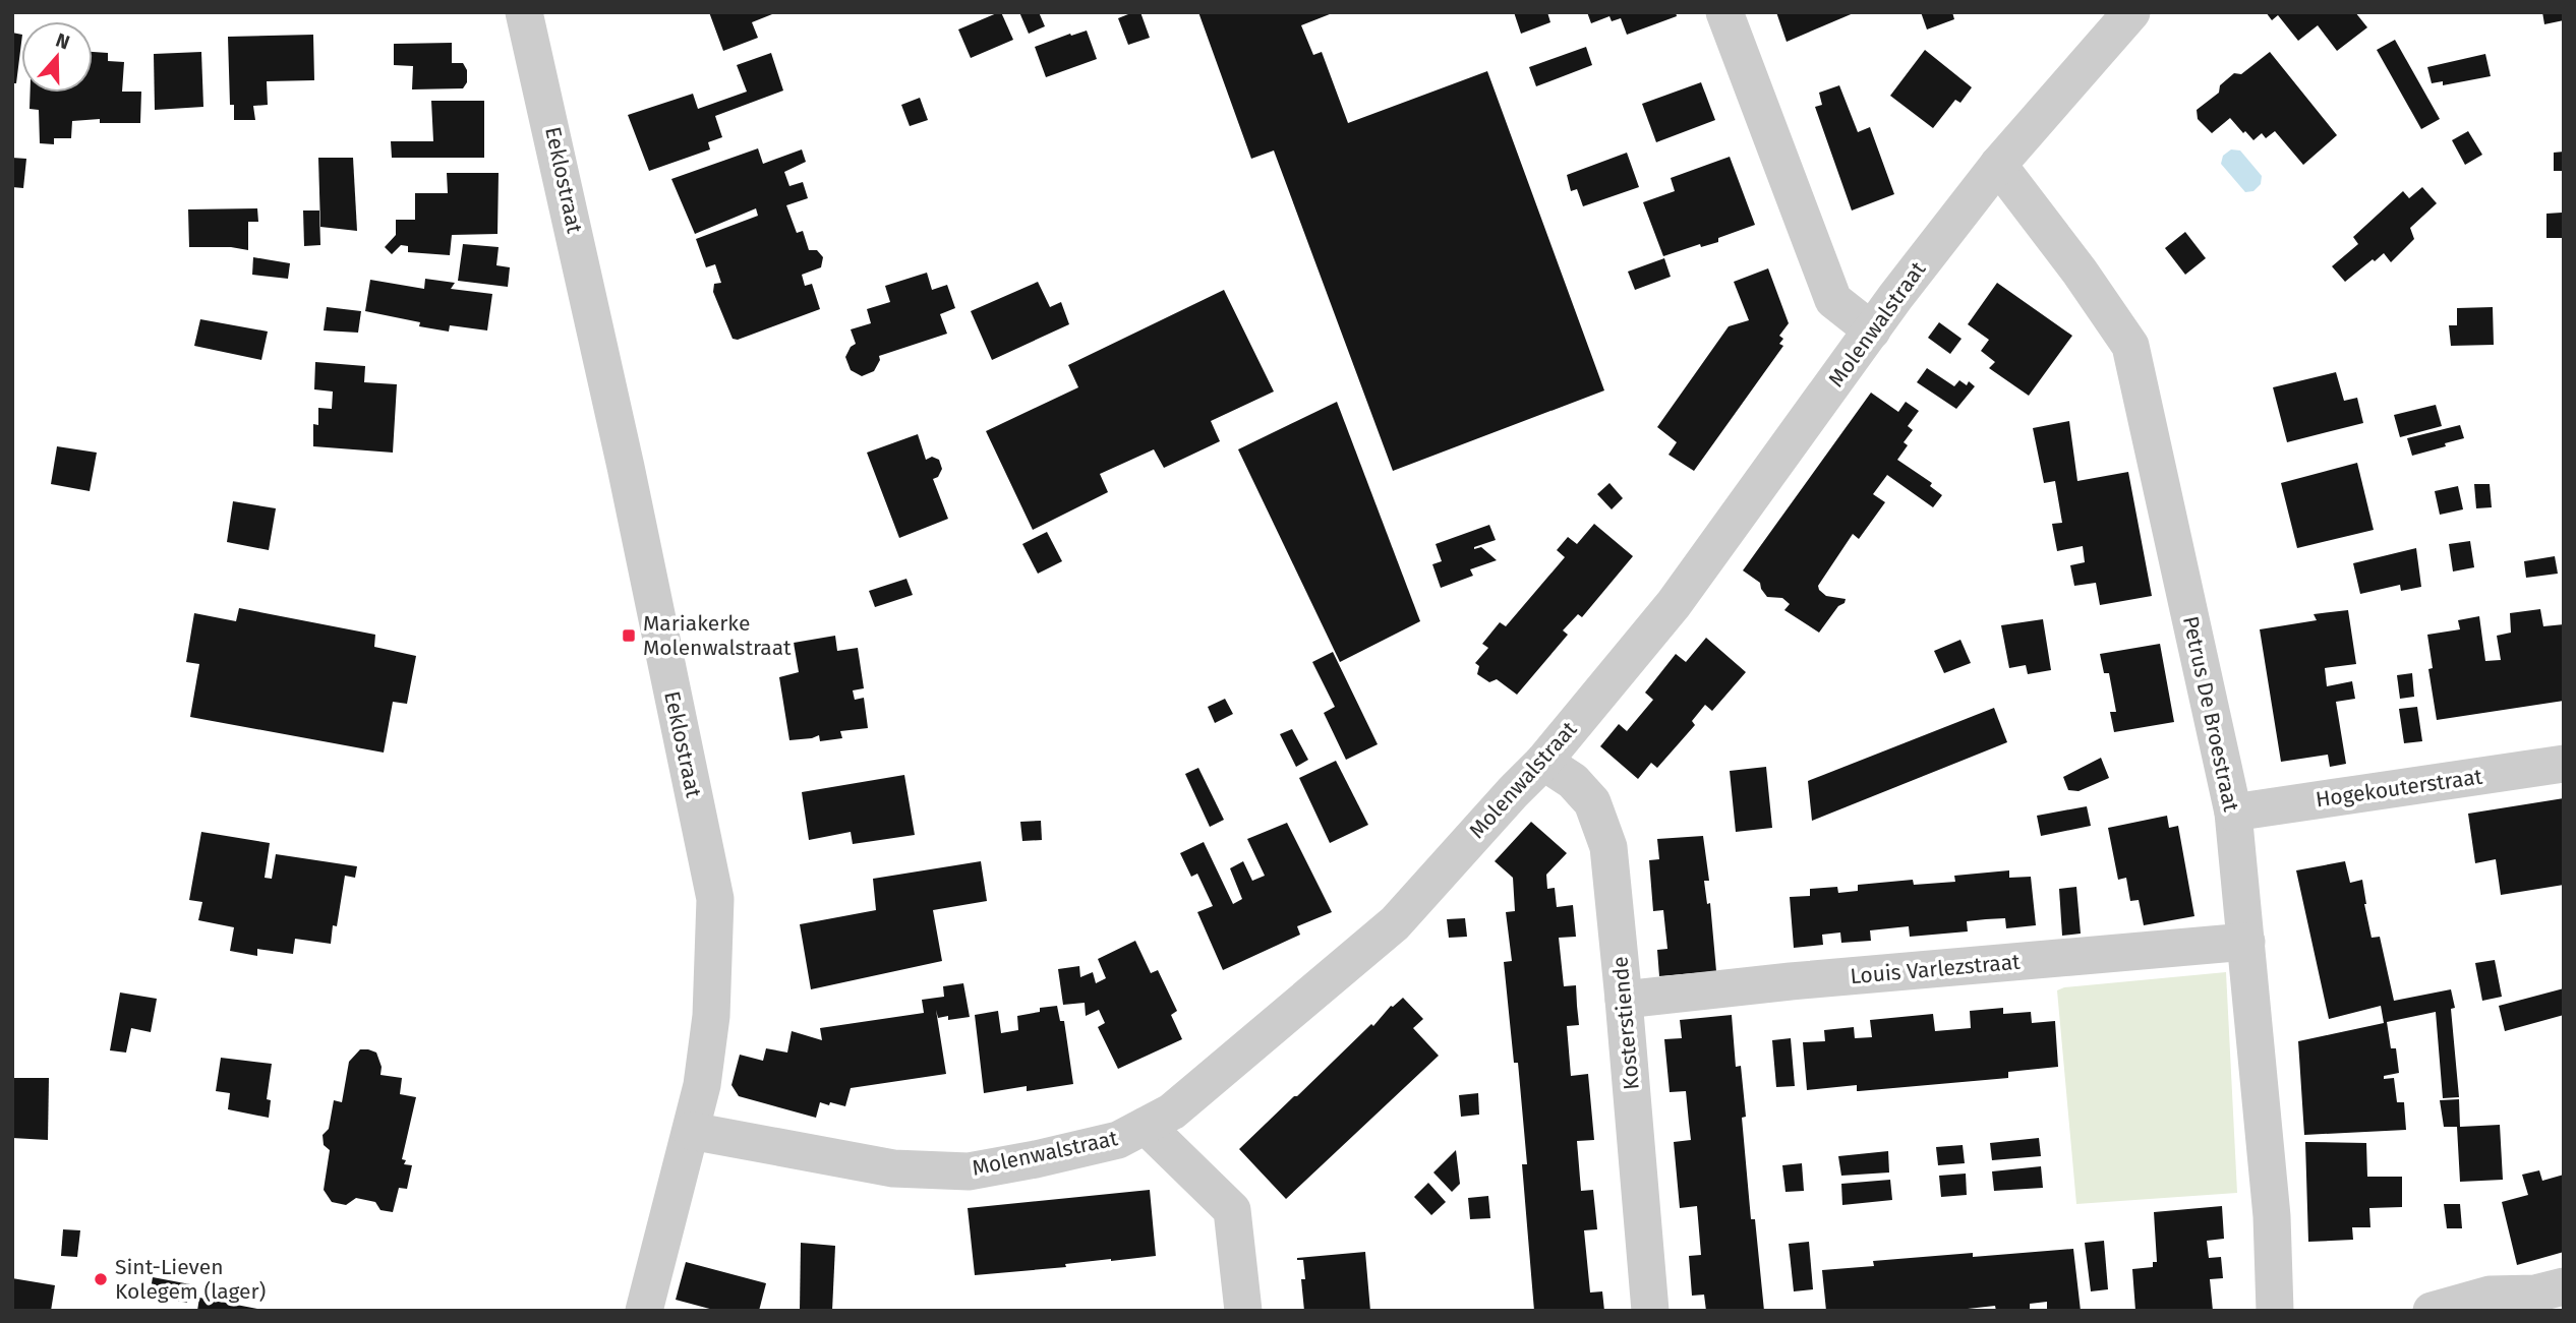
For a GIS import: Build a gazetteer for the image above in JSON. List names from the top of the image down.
{
  "streets": {
    "street": [
      "Eeklostraat",
      "Molenwalstraat",
      "Petrus De Broestraat",
      "Hogekouterstraat",
      "Louis Varlezstraat",
      "Kosterstiende"
    ]
  },
  "crossings": [
    ["Eeklostraat", "Molenwalstraat"],
    ["Molenwalstraat", "Petrus De Broestraat"],
    ["Molenwalstraat", "Kosterstiende"],
    ["Petrus De Broestraat", "Hogekouterstraat"],
    ["Petrus De Broestraat", "Louis Varlezstraat"],
    ["Louis Varlezstraat", "Kosterstiende"]
  ],
  "places": {
    "transit": ["Mariakerke Molenwalstraat"],
    "other": ["Sint-Lieven Kolegem (lager)"]
  },
  "north": "top"
}
